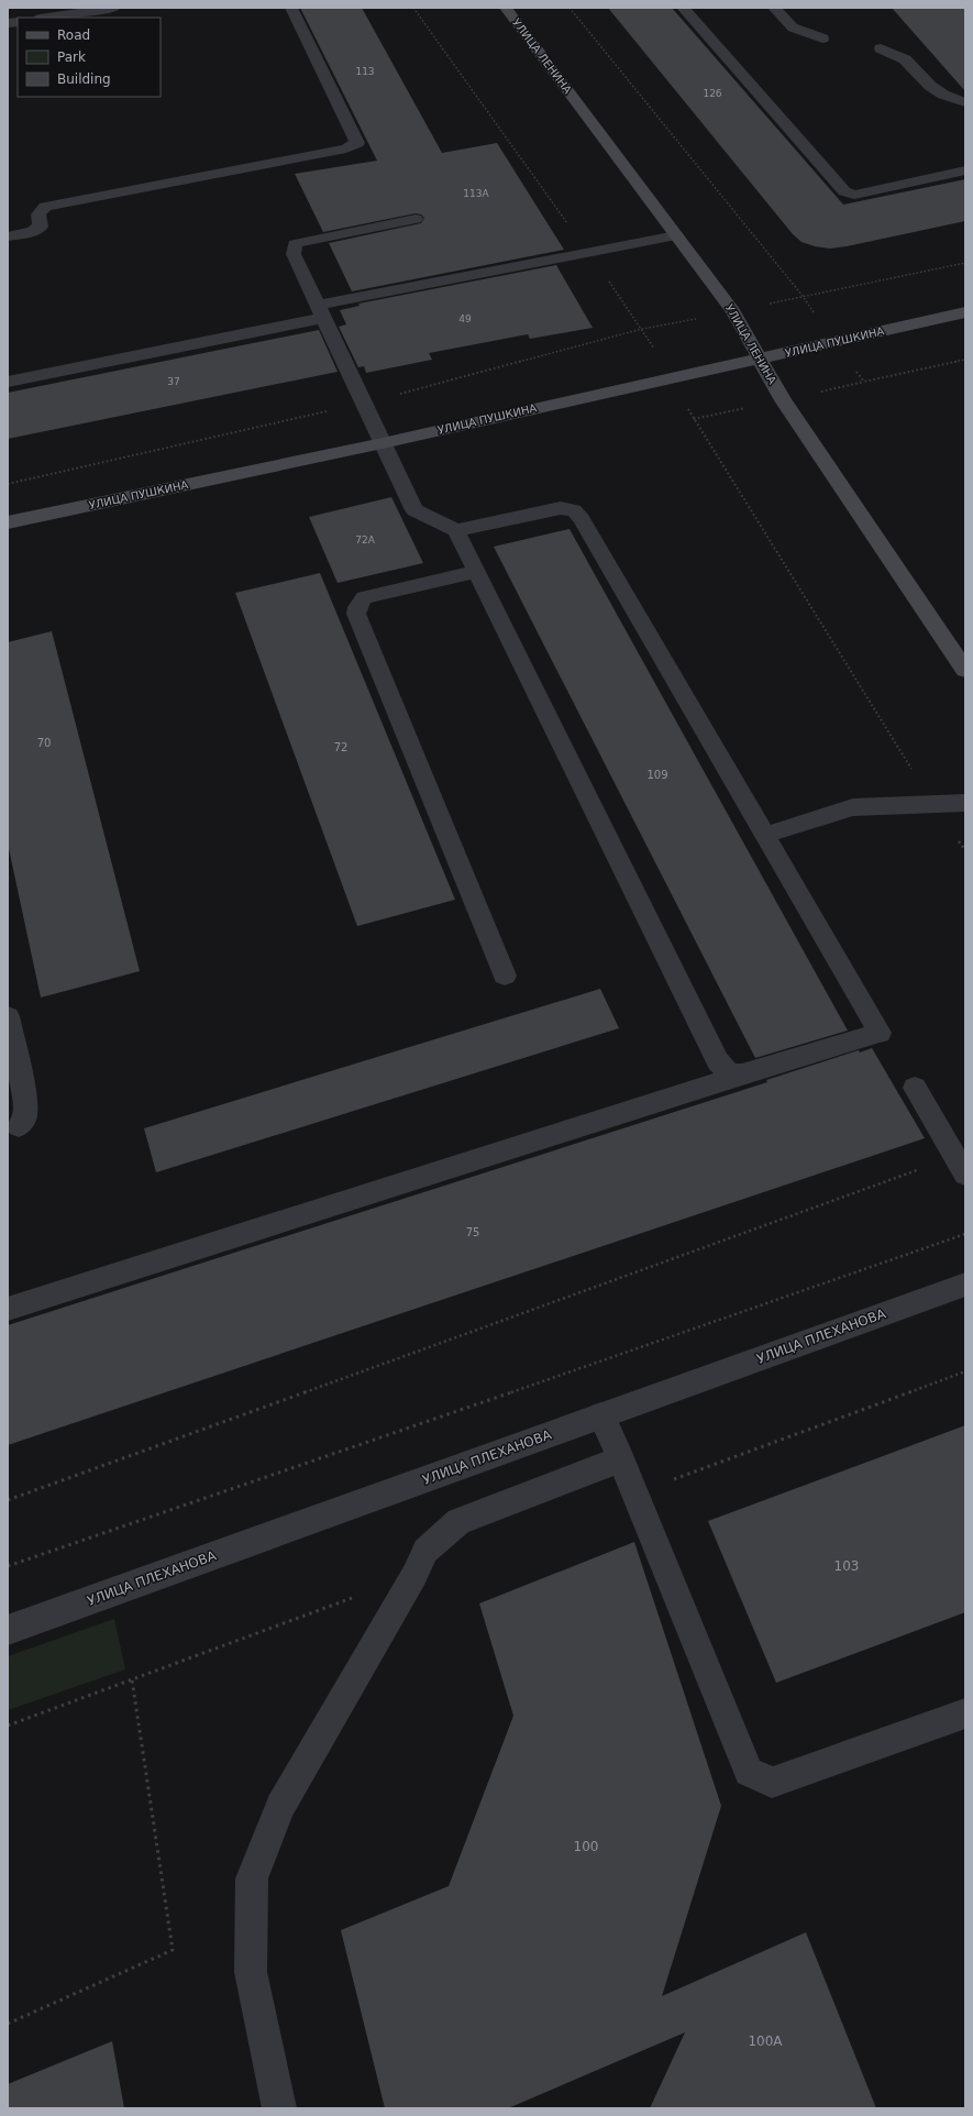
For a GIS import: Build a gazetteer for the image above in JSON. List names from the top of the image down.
{
  "streets": {
    "main road": ["УЛИЦА ЛЕНИНА", "УЛИЦА ПУШКИНА"],
    "street": ["УЛИЦА ПЛЕХАНОВА"]
  },
  "crossings": [
    ["УЛИЦА ЛЕНИНА", "УЛИЦА ПУШКИНА"]
  ],
  "house_numbers": [
    "113",
    "126",
    "113А",
    "49",
    "37",
    "72А",
    "70",
    "72",
    "109",
    "75",
    "103",
    "100",
    "100А"
  ],
  "legend": ["Road", "Park", "Building"]
}
